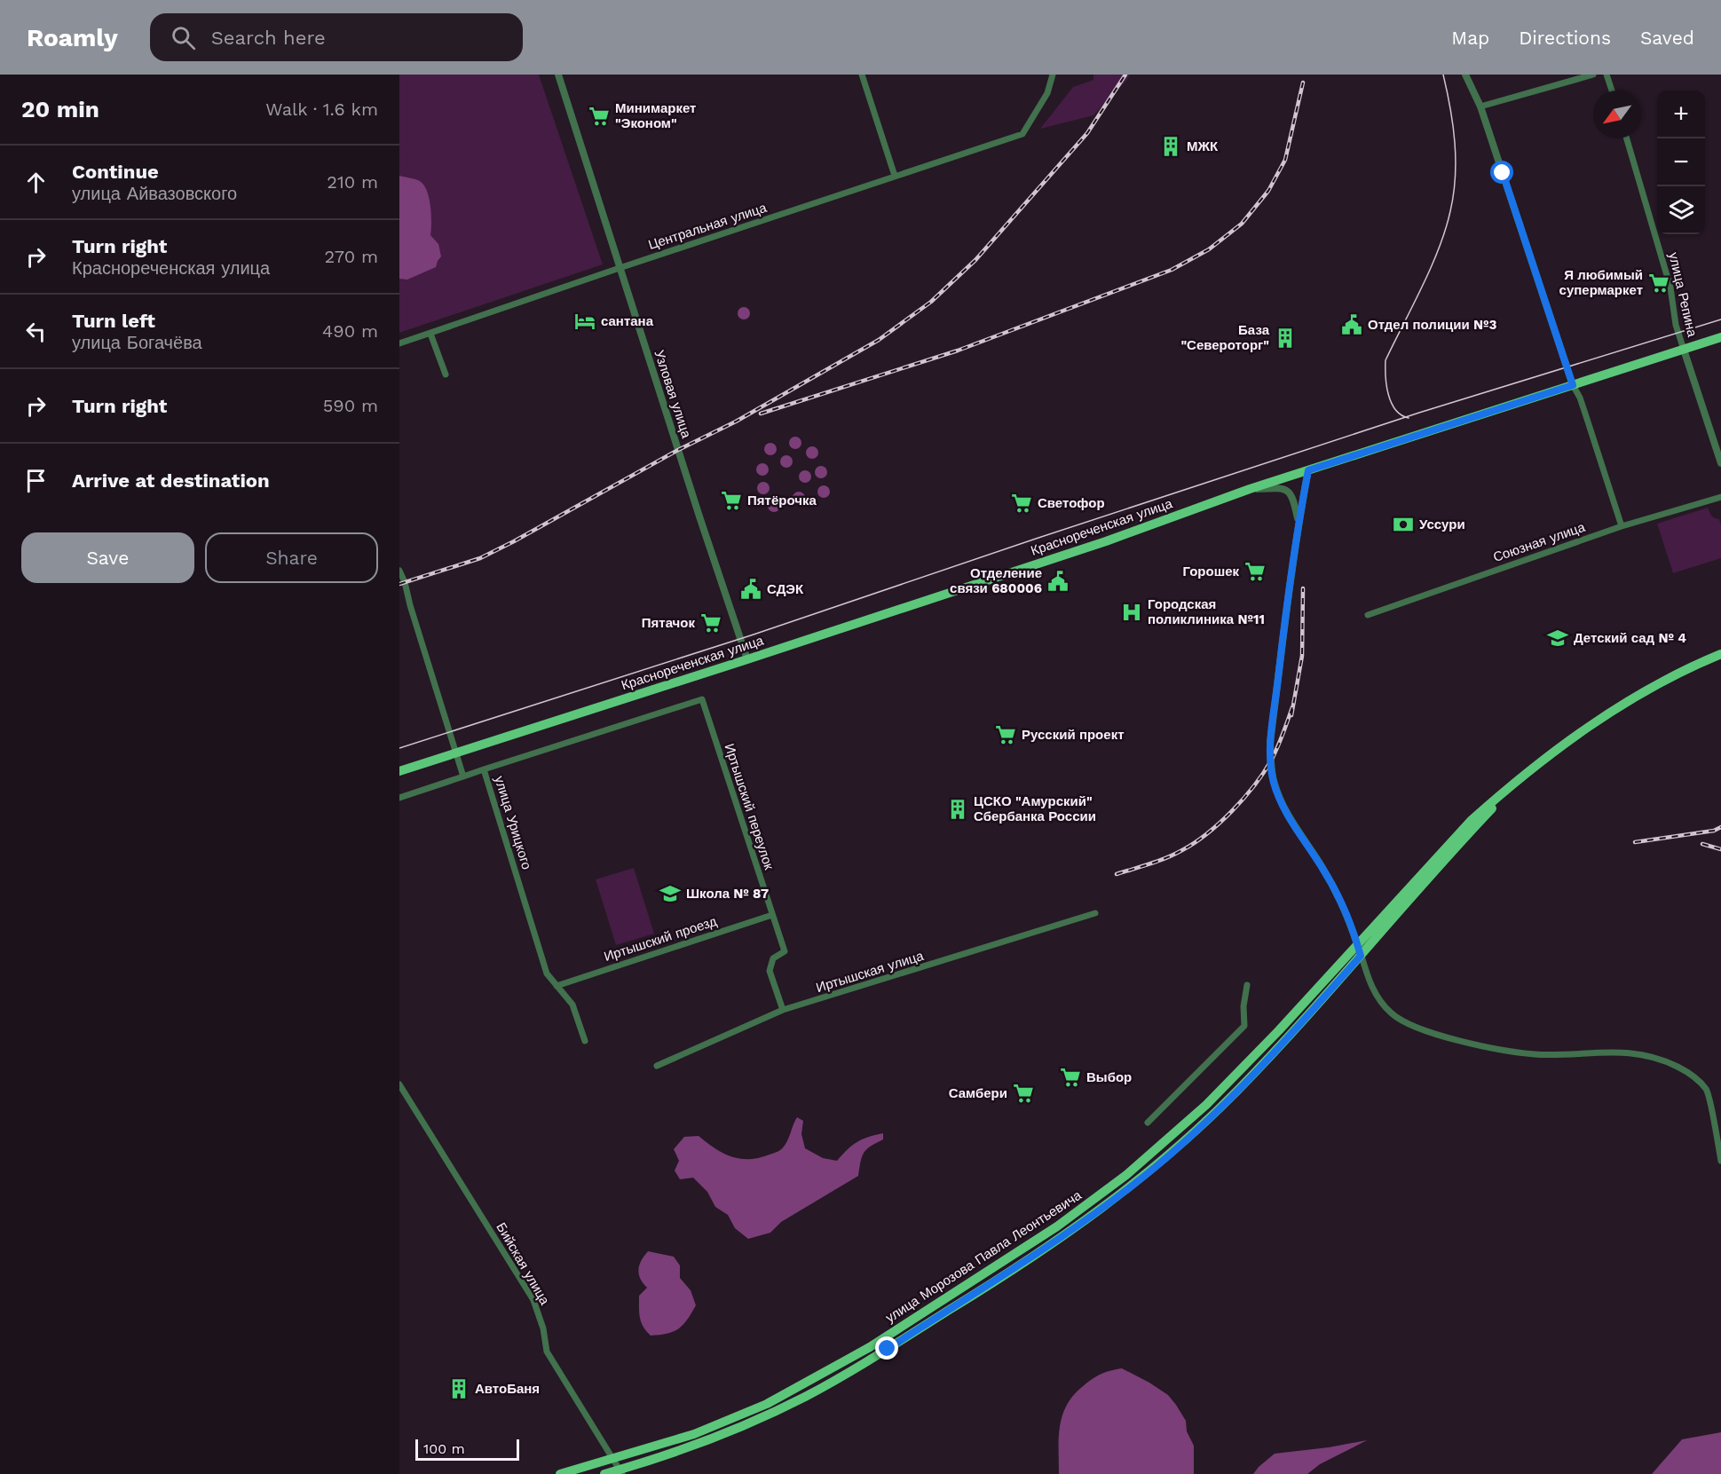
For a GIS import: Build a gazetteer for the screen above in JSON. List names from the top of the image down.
{
  "streets": {
    "main road": ["Краснореченская улица", "улица Морозова Павла Леонтьевича"],
    "street": [
      "Центральная улица",
      "улица Репина",
      "Узловая улица",
      "Союзная улица",
      "Иртышский переулок",
      "улица Урицкого",
      "Иртышский проезд",
      "Иртышская улица",
      "Бийская улица"
    ]
  },
  "crossings": [
    ["Центральная улица", "Узловая улица"],
    ["улица Репина", "Краснореченская улица"],
    ["Узловая улица", "Краснореченская улица"],
    ["Иртышский переулок", "улица Урицкого"],
    ["Иртышский переулок", "Иртышский проезд"],
    ["Иртышский переулок", "Иртышская улица"],
    ["улица Урицкого", "Иртышский проезд"],
    ["улица Морозова Павла Леонтьевича", "Бийская улица"]
  ],
  "places": {
    "supermarket": [
      "Минимаркет \"Эконом\"",
      "Я любимый супермаркет",
      "Пятёрочка",
      "Светофор",
      "Горошек",
      "Пятачок",
      "Русский проект",
      "Выбор",
      "Самбери"
    ],
    "building": [
      "МЖК",
      "База \"Североторг\"",
      "ЦСКО \"Амурский\" Сбербанка России",
      "АвтоБаня"
    ],
    "hotel": ["сантана"],
    "public building": ["Отдел полиции №3", "Отделение связи 680006", "СДЭК"],
    "bank": ["Уссури"],
    "hospital": ["Городская поликлиника №11"],
    "school or university": ["Детский сад № 4", "Школа № 87"]
  },
  "scale_bar": "100 m",
  "north": "bottom left",
  "page": {
    "header": "Roamly",
    "search": "Search here",
    "nav": ["Map", "Directions", "Saved"],
    "heading": ["20 min", "Walk · 1.6 km"],
    "map_buttons": ["+", "−"],
    "list": [
      ["Continue", "улица Айвазовского", "210 m"],
      ["Turn right", "Краснореченская улица", "270 m"],
      ["Turn left", "улица Богачёва", "490 m"],
      ["Turn right", "590 m"],
      "Arrive at destination"
    ],
    "buttons": ["Save", "Share"],
    "scale": "100 m"
  }
}
